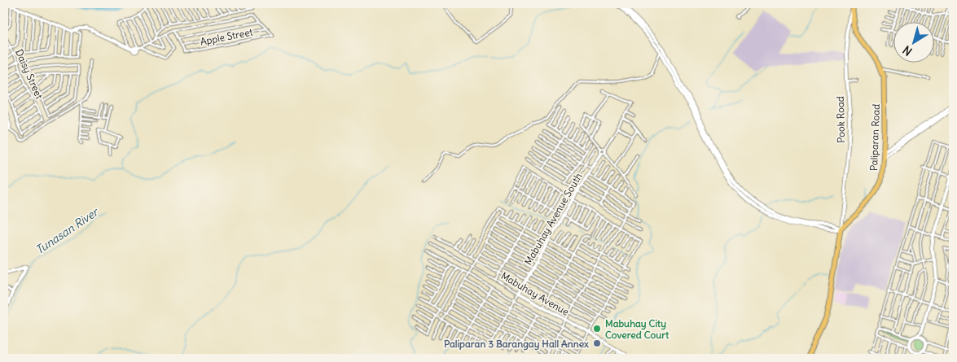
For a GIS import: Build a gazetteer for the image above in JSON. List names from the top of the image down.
{
  "streets": {
    "main road": ["Paliparan Road"],
    "street": [
      "Apple Street",
      "Daisy Street",
      "Pook Road",
      "Mabuhay Avenue South",
      "Mabuhay Avenue"
    ]
  },
  "crossings": [
    ["Pook Road", "Paliparan Road"],
    ["Mabuhay Avenue South", "Mabuhay Avenue"]
  ],
  "water": ["Tunasan River"],
  "places": ["Mabuhay City Covered Court", "Paliparan 3 Barangay Hall Annex"],
  "north": "bottom left"
}
